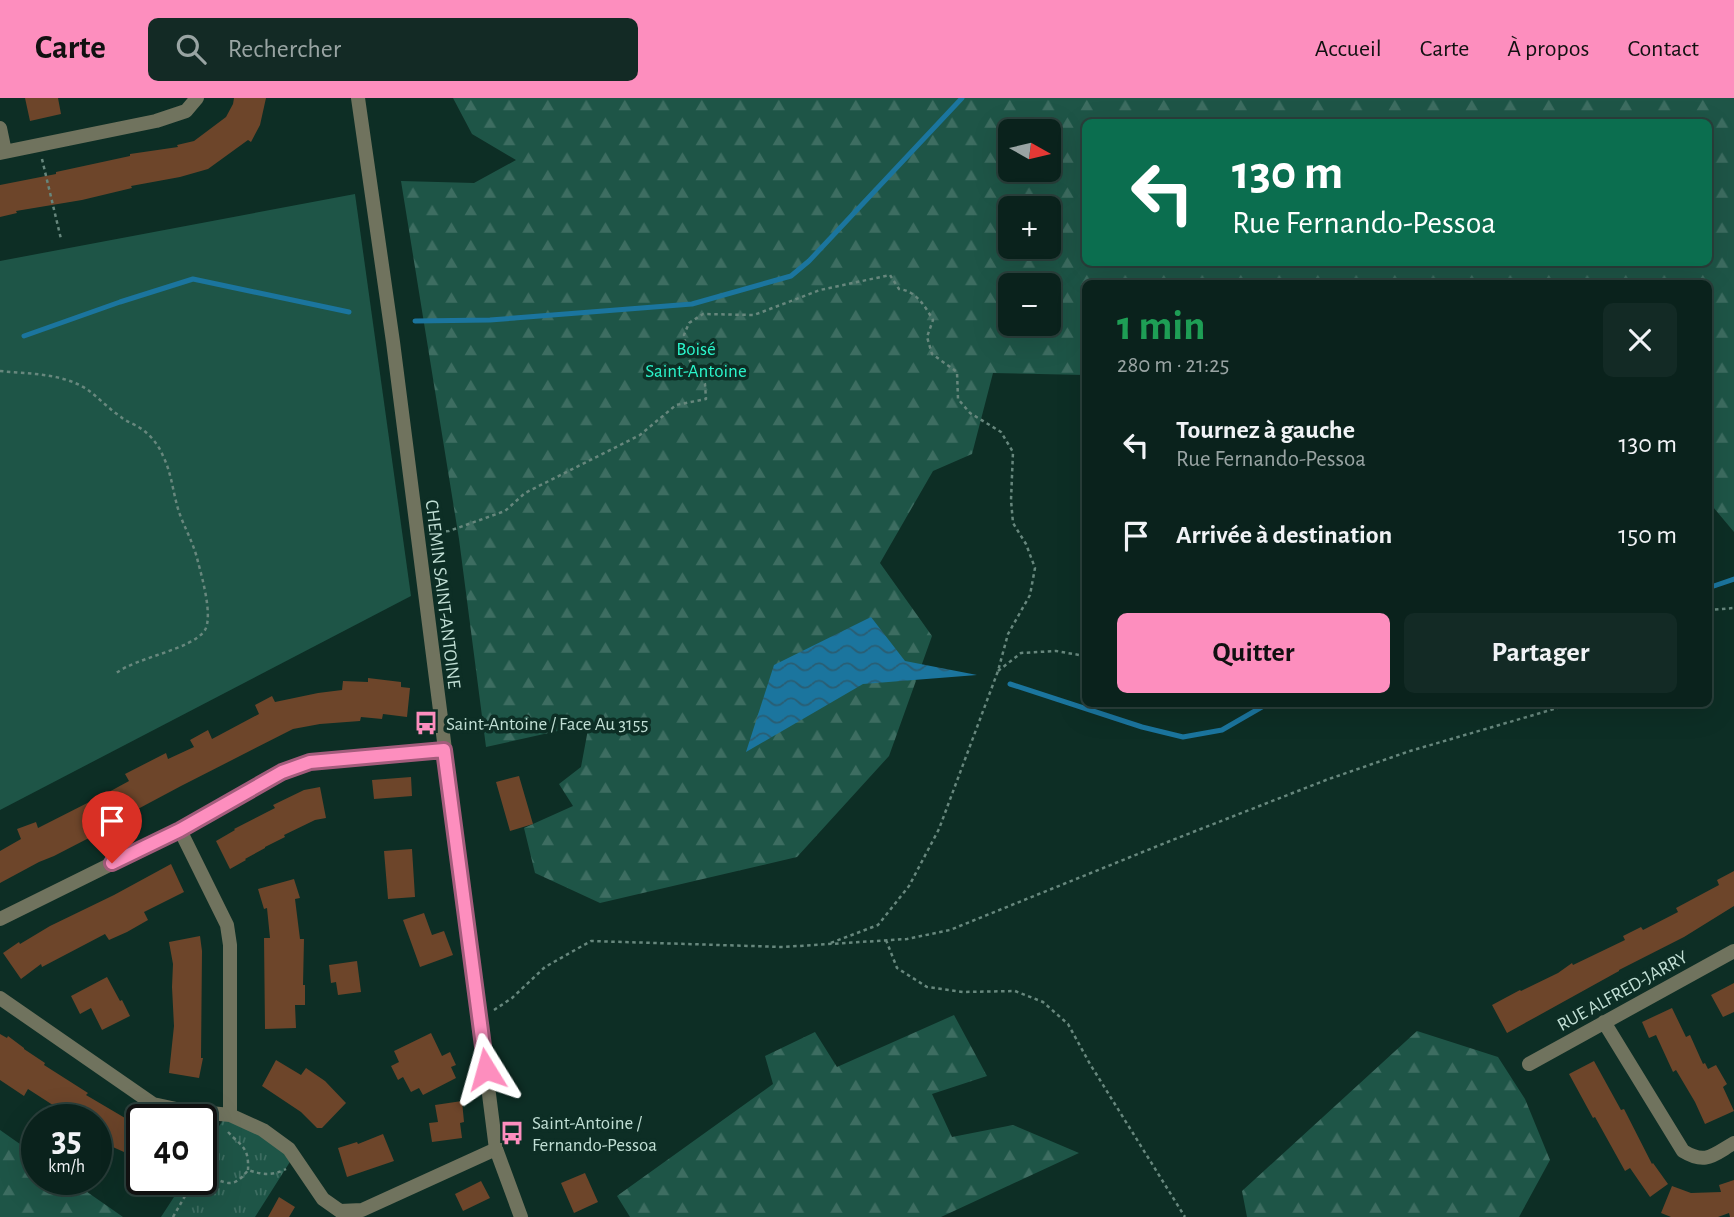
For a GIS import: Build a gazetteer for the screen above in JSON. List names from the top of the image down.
{
  "streets": {
    "street": ["CHEMIN SAINT-ANTOINE", "RUE ALFRED-JARRY"]
  },
  "parks": ["Boisé Saint-Antoine"],
  "places": {
    "bus stop": ["Saint-Antoine / Face Au 3155", "Saint-Antoine / Fernando-Pessoa"]
  },
  "north": "right",
  "page": {
    "header": "Carte",
    "search": "Rechercher",
    "nav": [
      "Accueil",
      "Carte",
      "À propos",
      "Contact"
    ],
    "map_buttons": ["+", "−"],
    "turn": ["130 m", "Rue Fernando-Pessoa"],
    "heading": ["1 min", "280 m · 21:25"],
    "list": [
      {
        "name": "Tournez à gauche",
        "note": "Rue Fernando-Pessoa",
        "value": "130 m"
      },
      {
        "name": "Arrivée à destination",
        "value": "150 m"
      }
    ],
    "buttons": ["Quitter", "Partager"],
    "speed": "35 km/h",
    "limit": "40"
  }
}
